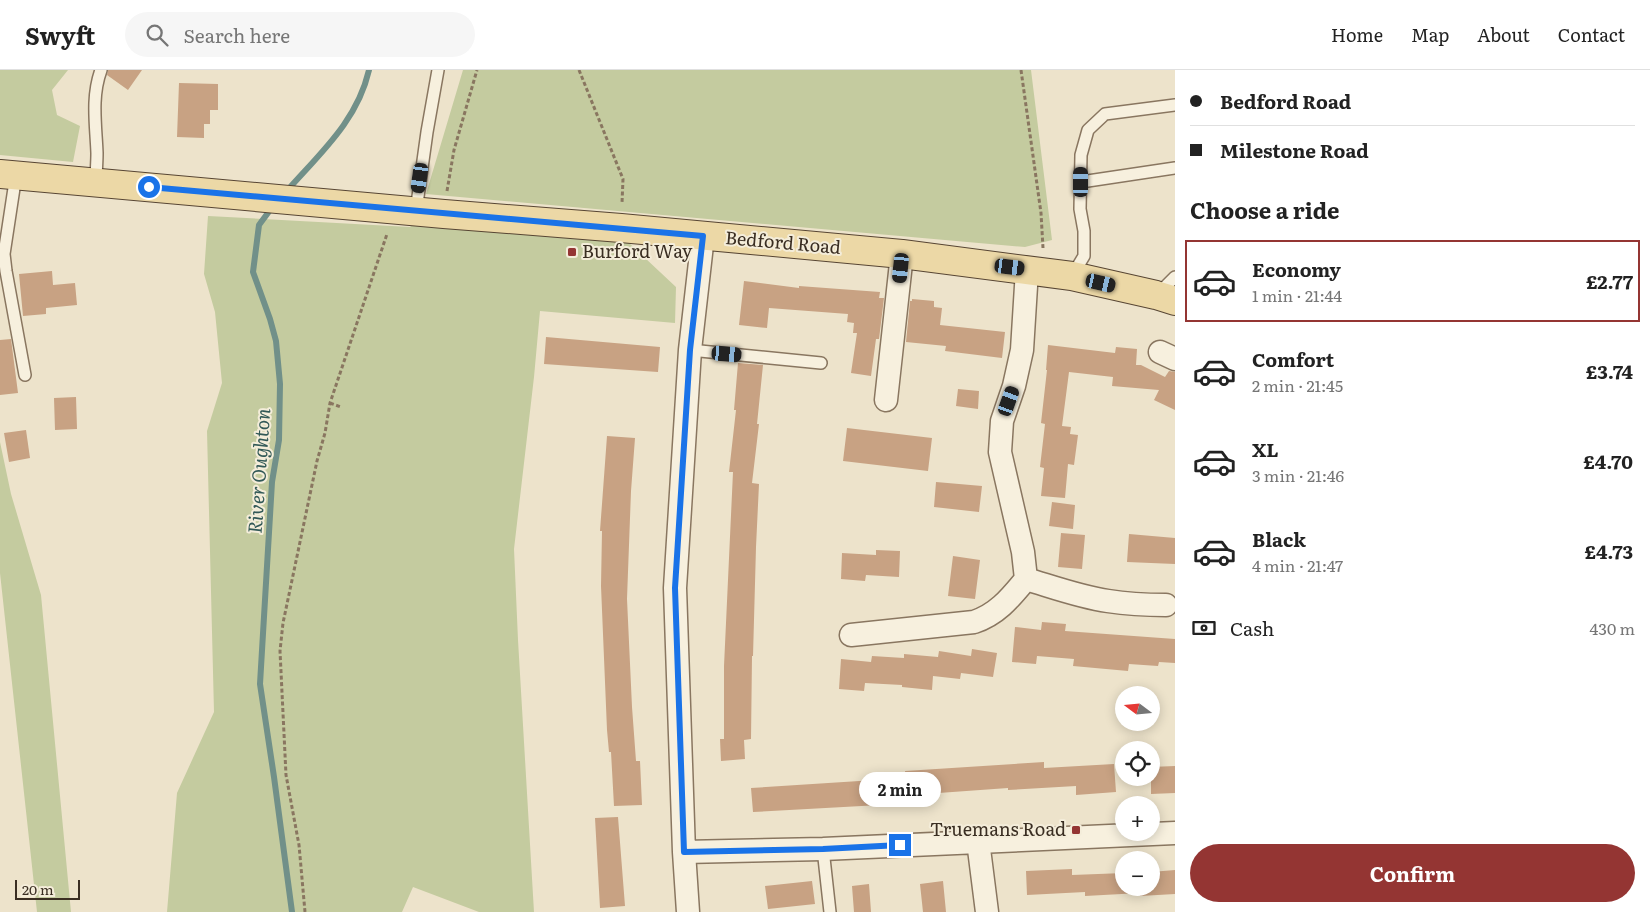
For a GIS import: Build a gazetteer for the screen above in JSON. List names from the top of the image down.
{
  "streets": {
    "main road": ["Bedford Road"]
  },
  "water": ["River Oughton"],
  "places": {
    "transit": ["Burford Way", "Truemans Road"]
  },
  "scale_bar": "20 m",
  "north": "left",
  "page": {
    "header": "Swyft",
    "search": "Search here",
    "nav": [
      "Home",
      "Map",
      "About",
      "Contact"
    ],
    "banner": ["Bedford Road", "Milestone Road"],
    "heading": "Choose a ride",
    "list": [
      {
        "name": "Economy",
        "note": "1 min · 21:44",
        "value": "£2.77"
      },
      {
        "name": "Comfort",
        "note": "2 min · 21:45",
        "value": "£3.74"
      },
      {
        "name": "XL",
        "note": "3 min · 21:46",
        "value": "£4.70"
      },
      {
        "name": "Black",
        "note": "4 min · 21:47",
        "value": "£4.73"
      }
    ],
    "pay": ["Cash", "430 m"],
    "map_buttons": ["+", "−"],
    "bubble": "2 min",
    "buttons": "Confirm",
    "scale": "20 m"
  }
}
